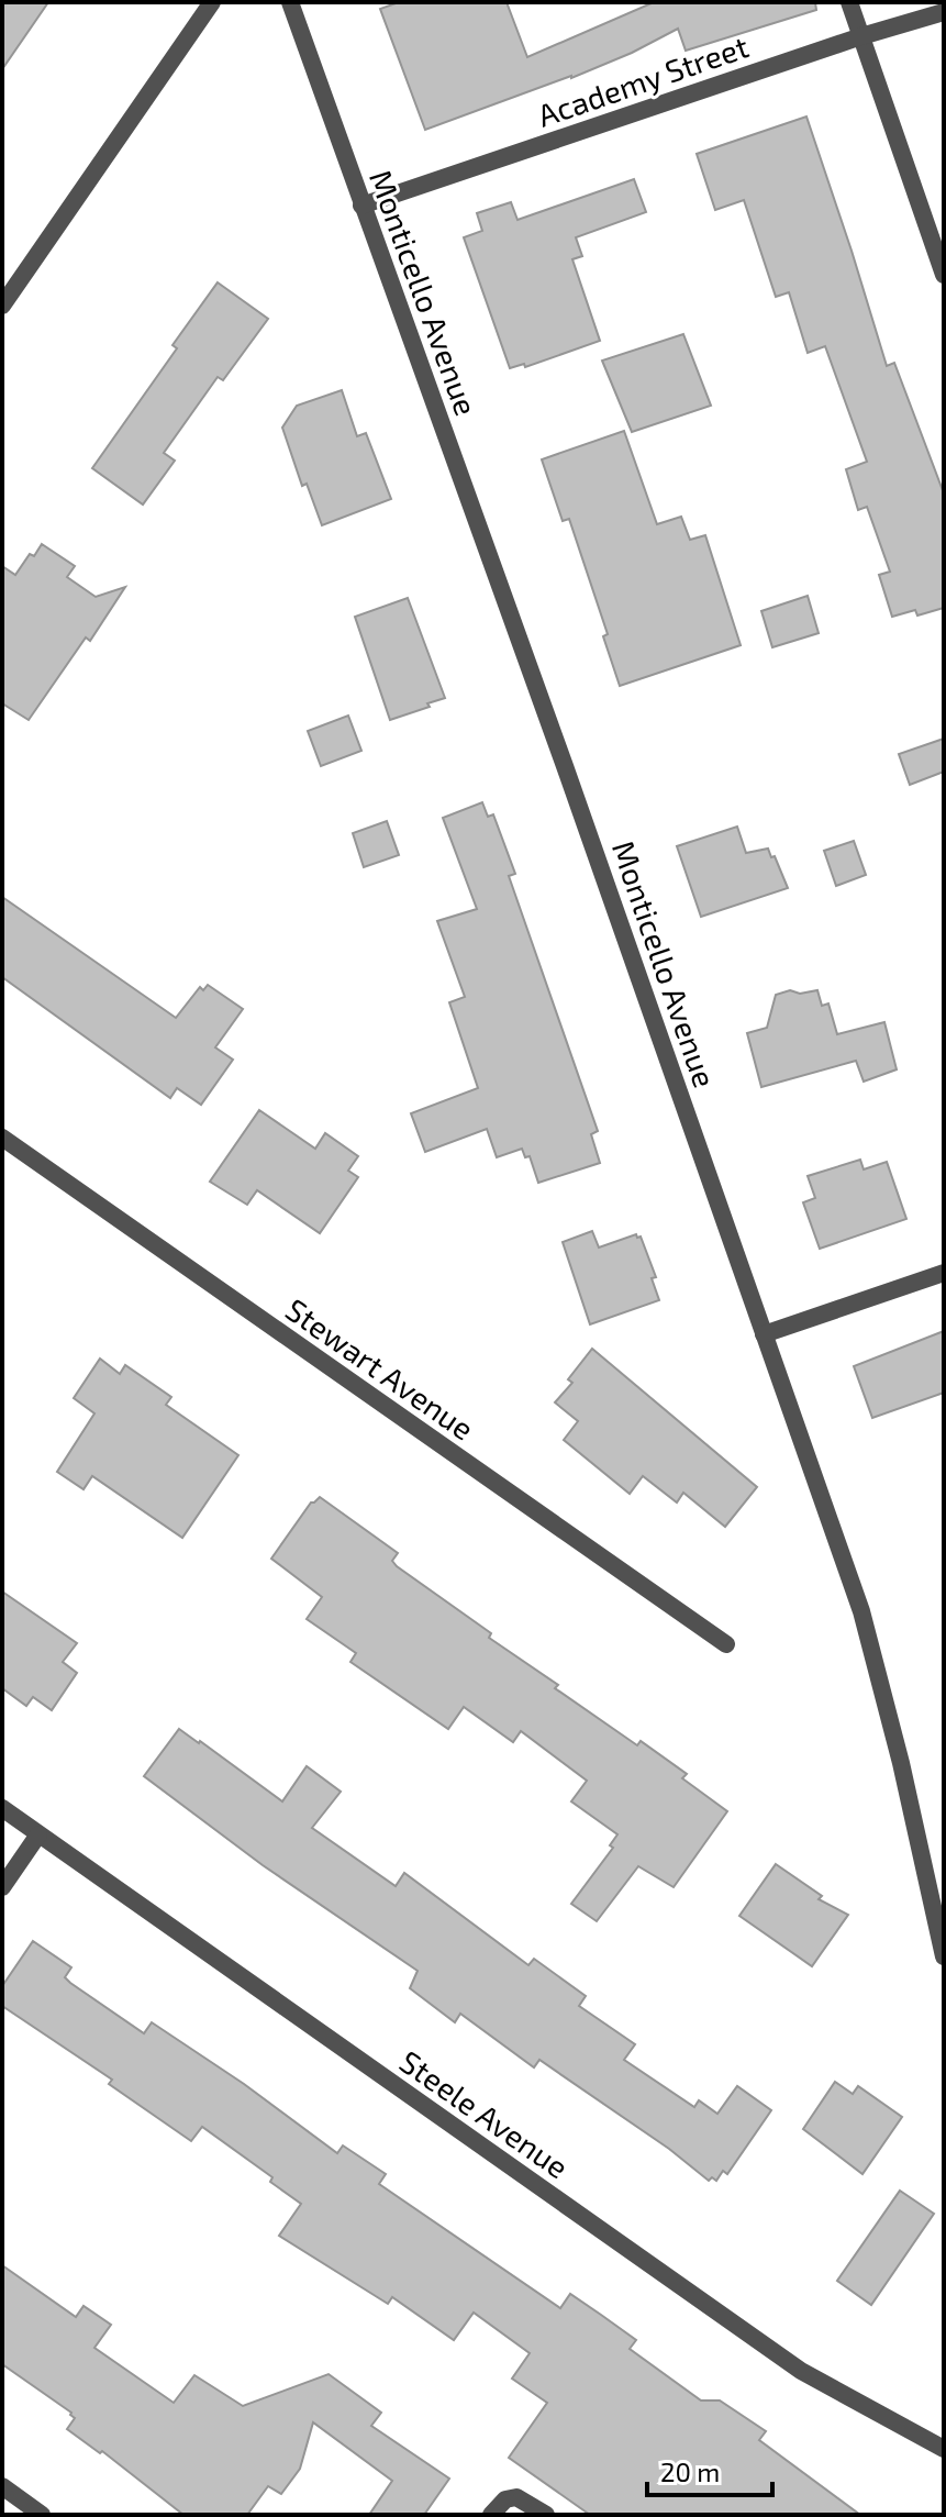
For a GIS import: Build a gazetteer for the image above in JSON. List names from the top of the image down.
{
  "streets": {
    "street": [
      "Academy Street",
      "Monticello Avenue",
      "Stewart Avenue",
      "Steele Avenue"
    ]
  },
  "crossings": [
    ["Academy Street", "Monticello Avenue"]
  ],
  "scale_bar": "20 m"
}
